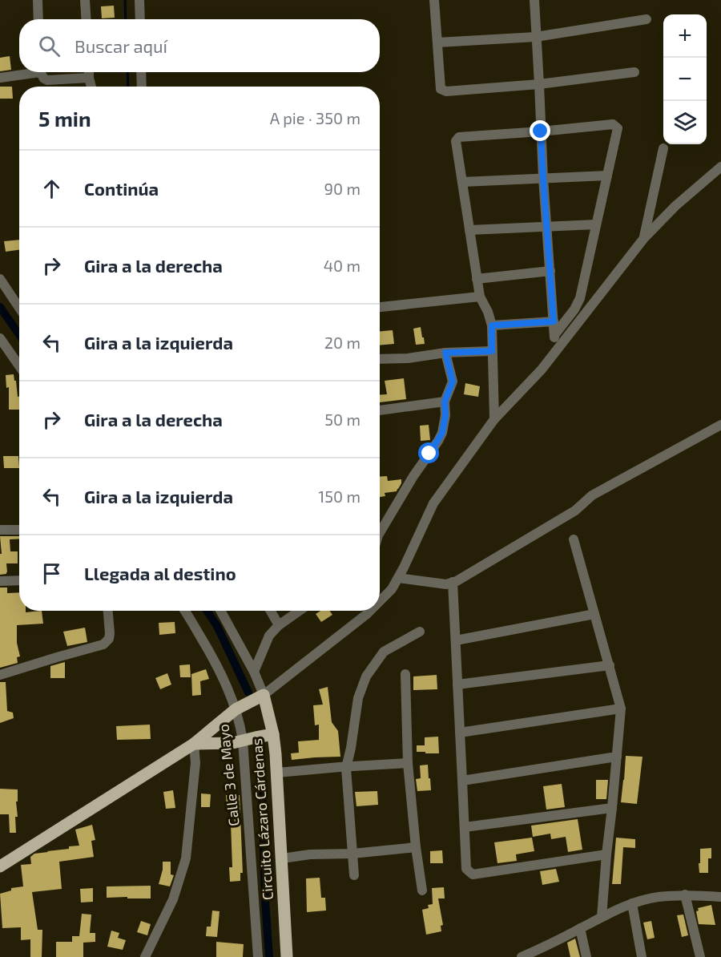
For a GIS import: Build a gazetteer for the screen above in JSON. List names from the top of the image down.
{
  "streets": {
    "main road": ["Circuito Lázaro Cárdenas"],
    "street": ["Calle 3 de Mayo"]
  },
  "page": {
    "map_buttons": ["+", "−"],
    "search": "Buscar aquí",
    "heading": ["5 min", "A pie · 350 m"],
    "list": [
      ["Continúa", "90 m"],
      ["Gira a la derecha", "40 m"],
      ["Gira a la izquierda", "20 m"],
      ["Gira a la derecha", "50 m"],
      ["Gira a la izquierda", "150 m"],
      "Llegada al destino"
    ]
  }
}
